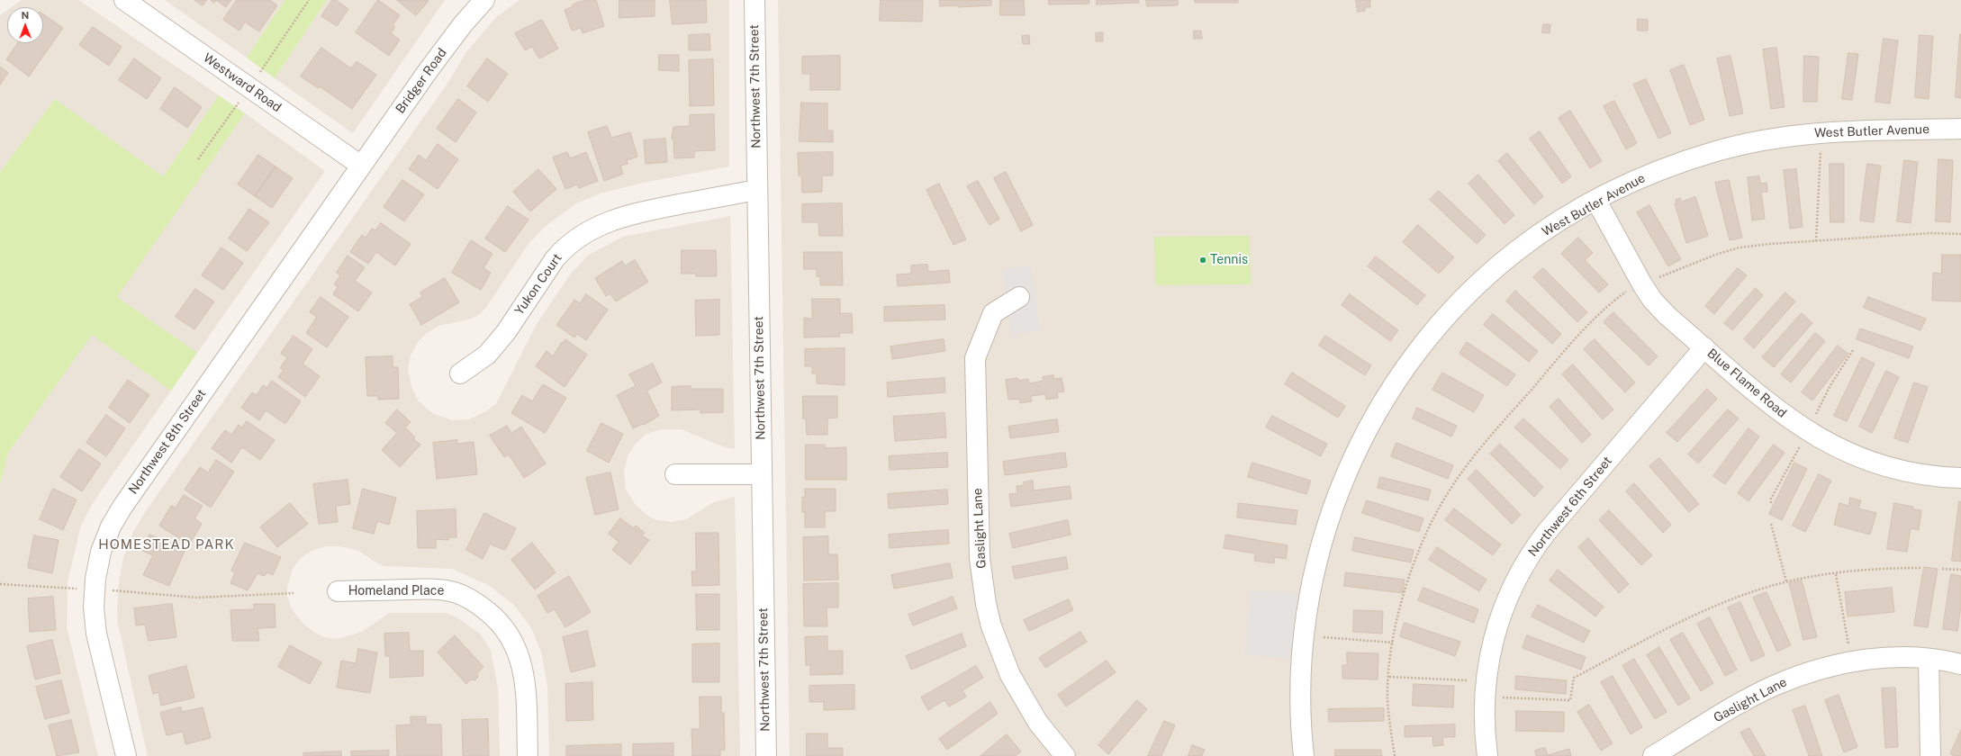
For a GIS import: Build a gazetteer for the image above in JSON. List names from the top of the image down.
{
  "streets": {
    "street": [
      "Bridger Road",
      "Westward Road",
      "Northwest 7th Street",
      "West Butler Avenue",
      "Yukon Court",
      "Blue Flame Road",
      "Northwest 8th Street",
      "Northwest 6th Street",
      "Gaslight Lane",
      "Homeland Place"
    ]
  },
  "crossings": [
    ["Bridger Road", "Westward Road"],
    ["Bridger Road", "Northwest 8th Street"],
    ["Westward Road", "Northwest 8th Street"],
    ["Northwest 7th Street", "Yukon Court"],
    ["West Butler Avenue", "Blue Flame Road"],
    ["Blue Flame Road", "Northwest 6th Street"]
  ],
  "districts": ["HOMESTEAD PARK"],
  "places": ["Tennis"],
  "north": "top"
}
